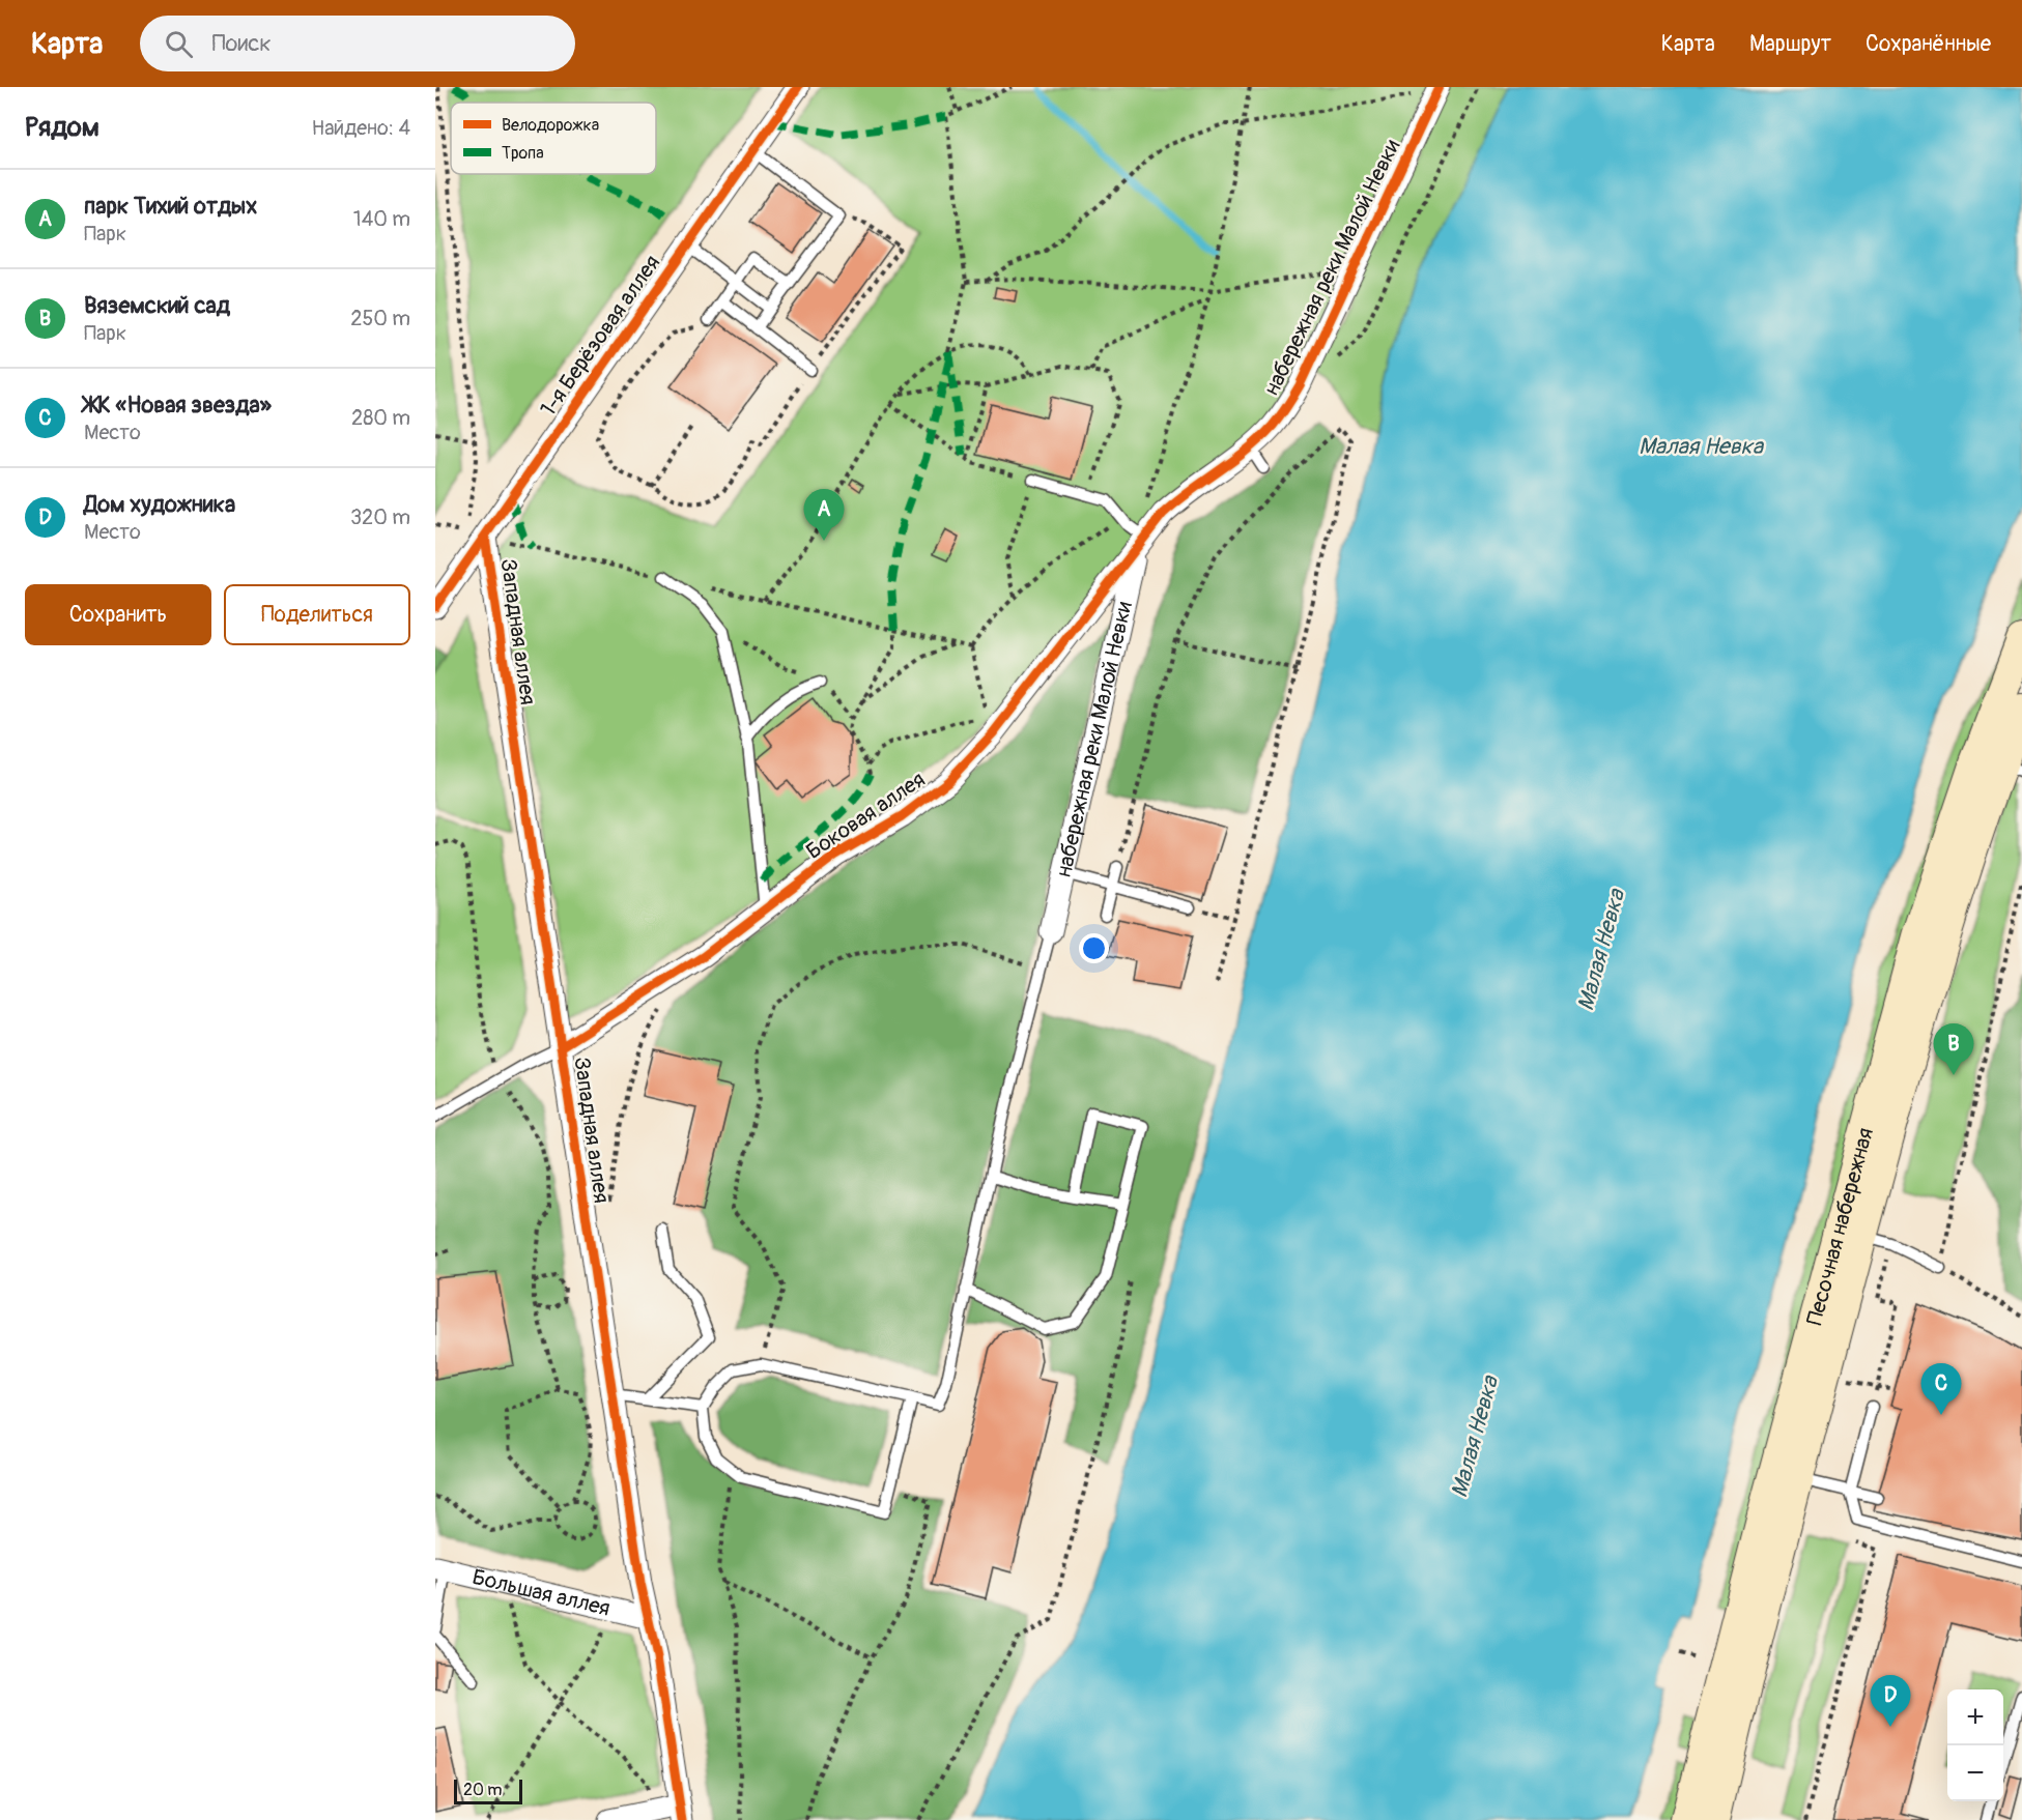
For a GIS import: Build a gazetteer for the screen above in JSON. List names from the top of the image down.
{
  "streets": {
    "main road": ["Песочная набережная"],
    "street": [
      "набережная реки Малой Невки",
      "1-я Берёзовая аллея",
      "Западная аллея",
      "Боковая аллея",
      "Большая аллея"
    ]
  },
  "crossings": [
    ["набережная реки Малой Невки", "Боковая аллея"],
    ["1-я Берёзовая аллея", "Западная аллея"],
    ["Западная аллея", "Боковая аллея"],
    ["Западная аллея", "Большая аллея"]
  ],
  "water": ["Малая Невка"],
  "legend": ["Велодорожка", "Тропа"],
  "scale_bar": "20 m",
  "page": {
    "header": "Карта",
    "search": "Поиск",
    "nav": ["Карта", "Маршрут", "Сохранённые"],
    "heading": ["Рядом", "Найдено: 4"],
    "list": [
      {
        "mark": "A",
        "name": "парк Тихий отдых",
        "note": "Парк",
        "value": "140 m"
      },
      {
        "mark": "B",
        "name": "Вяземский сад",
        "note": "Парк",
        "value": "250 m"
      },
      {
        "mark": "C",
        "name": "ЖК «Новая звезда»",
        "note": "Место",
        "value": "280 m"
      },
      {
        "mark": "D",
        "name": "Дом художника",
        "note": "Место",
        "value": "320 m"
      }
    ],
    "pins": [
      "A",
      "B",
      "C",
      "D"
    ],
    "buttons": ["Сохранить", "Поделиться"],
    "map_buttons": ["+", "−"],
    "scale": "20 m"
  }
}
